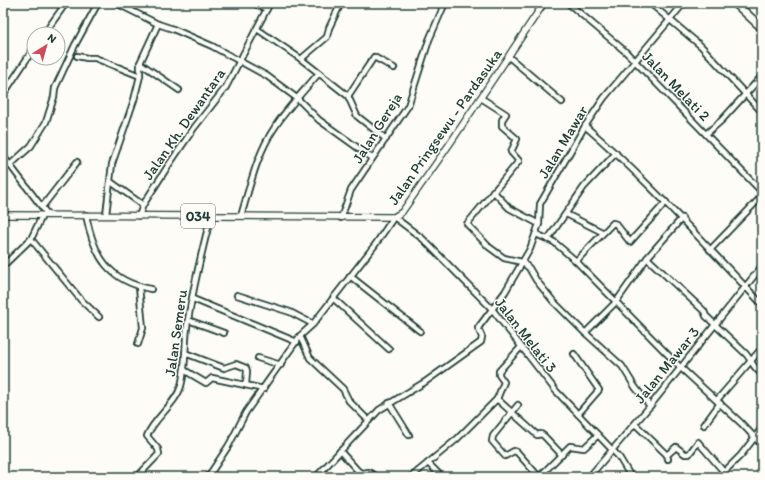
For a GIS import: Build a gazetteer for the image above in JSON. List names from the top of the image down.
{
  "streets": {
    "main road": ["Jalan Pringsewu - Pardasuka", "034"],
    "street": [
      "Jalan Melati 2",
      "Jalan Kh. Dewantara",
      "Jalan Gereja",
      "Jalan Mawar",
      "Jalan Semeru",
      "Jalan Melati 3",
      "Jalan Mawar 3"
    ]
  },
  "crossings": [
    ["Jalan Melati 2", "Jalan Mawar"],
    ["Jalan Kh. Dewantara", "Jalan Pringsewu - Pardasuka"],
    ["Jalan Pringsewu - Pardasuka", "Jalan Gereja"],
    ["Jalan Pringsewu - Pardasuka", "Jalan Semeru"],
    ["Jalan Pringsewu - Pardasuka", "Jalan Melati 3"],
    ["Jalan Mawar", "Jalan Melati 3"],
    ["Jalan Melati 3", "Jalan Mawar 3"]
  ],
  "north": "top right"
}
